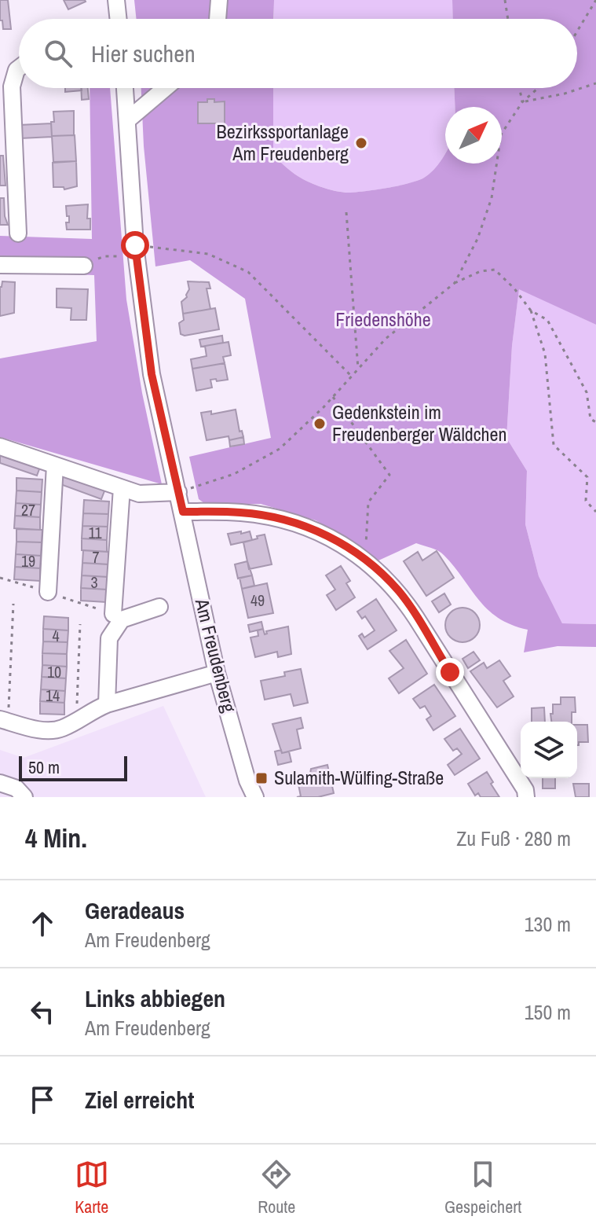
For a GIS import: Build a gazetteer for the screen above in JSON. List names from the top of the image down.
{
  "streets": {
    "street": ["Am Freudenberg"]
  },
  "parks": ["Friedenshöhe"],
  "places": {
    "other": ["Bezirkssportanlage Am Freudenberg", "Gedenkstein im Freudenberger Wäldchen"],
    "transit": ["Sulamith-Wülfing-Straße"]
  },
  "house_numbers": [
    "27",
    "11",
    "7",
    "19",
    "3",
    "49",
    "4",
    "10",
    "14"
  ],
  "scale_bar": "50 m",
  "north": "top right",
  "page": {
    "search": "Hier suchen",
    "scale": "50 m",
    "heading": ["4 Min.", "Zu Fuß · 280 m"],
    "list": [
      ["Geradeaus", "Am Freudenberg", "130 m"],
      ["Links abbiegen", "Am Freudenberg", "150 m"],
      "Ziel erreicht"
    ],
    "nav": ["Karte", "Route", "Gespeichert"]
  }
}
